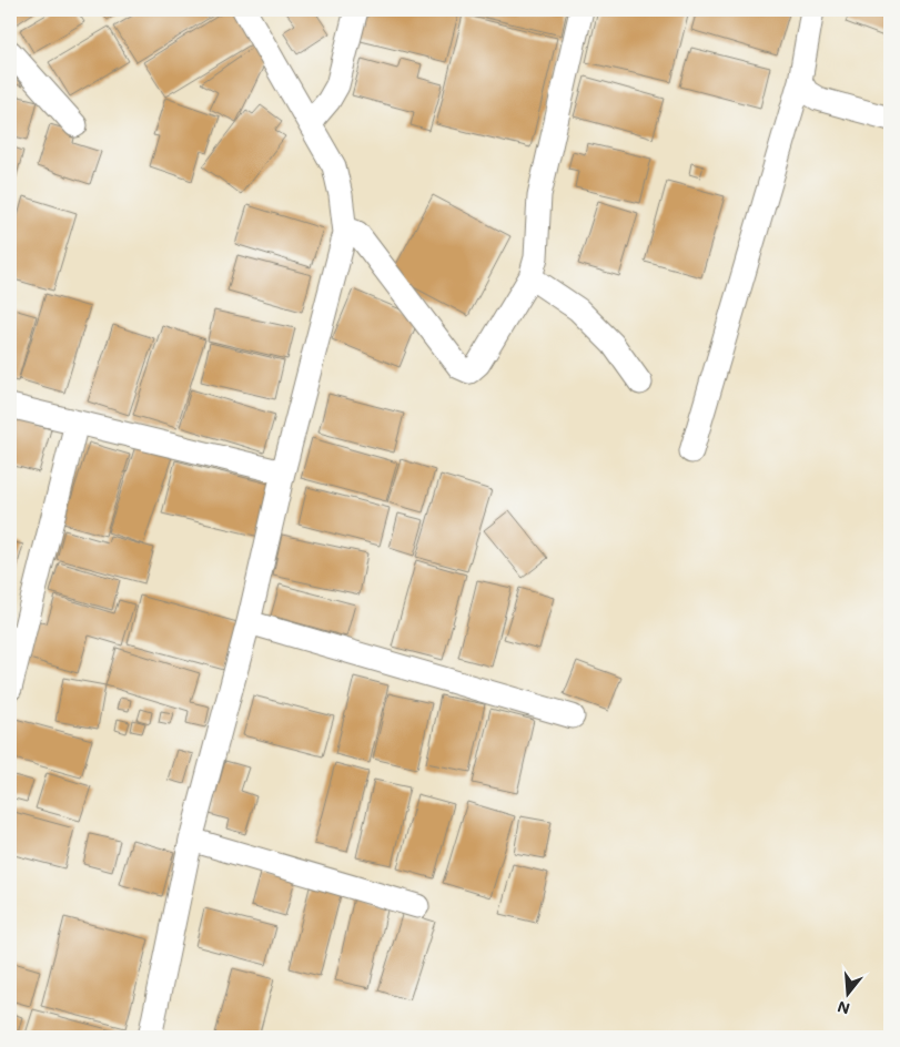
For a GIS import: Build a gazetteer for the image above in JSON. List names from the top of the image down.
{
  "north": "bottom"
}
